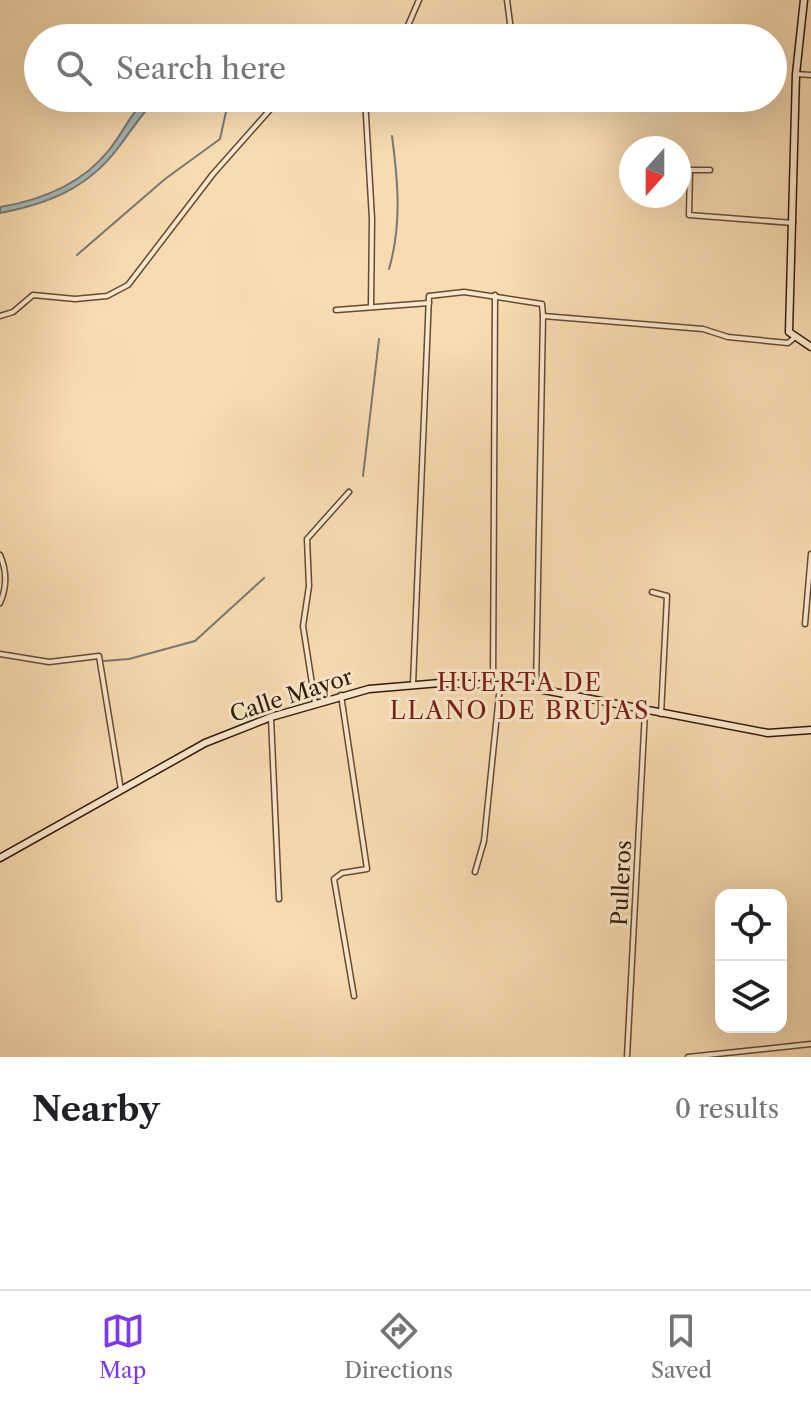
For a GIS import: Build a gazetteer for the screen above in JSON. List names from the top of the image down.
{
  "streets": {
    "main road": ["Calle Mayor"],
    "street": ["Pulleros"]
  },
  "crossings": [
    ["Calle Mayor", "Pulleros"]
  ],
  "districts": ["HUERTA DE LLANO DE BRUJAS"],
  "north": "bottom",
  "page": {
    "search": "Search here",
    "heading": ["Nearby", "0 results"],
    "nav": ["Map", "Directions", "Saved"]
  }
}
